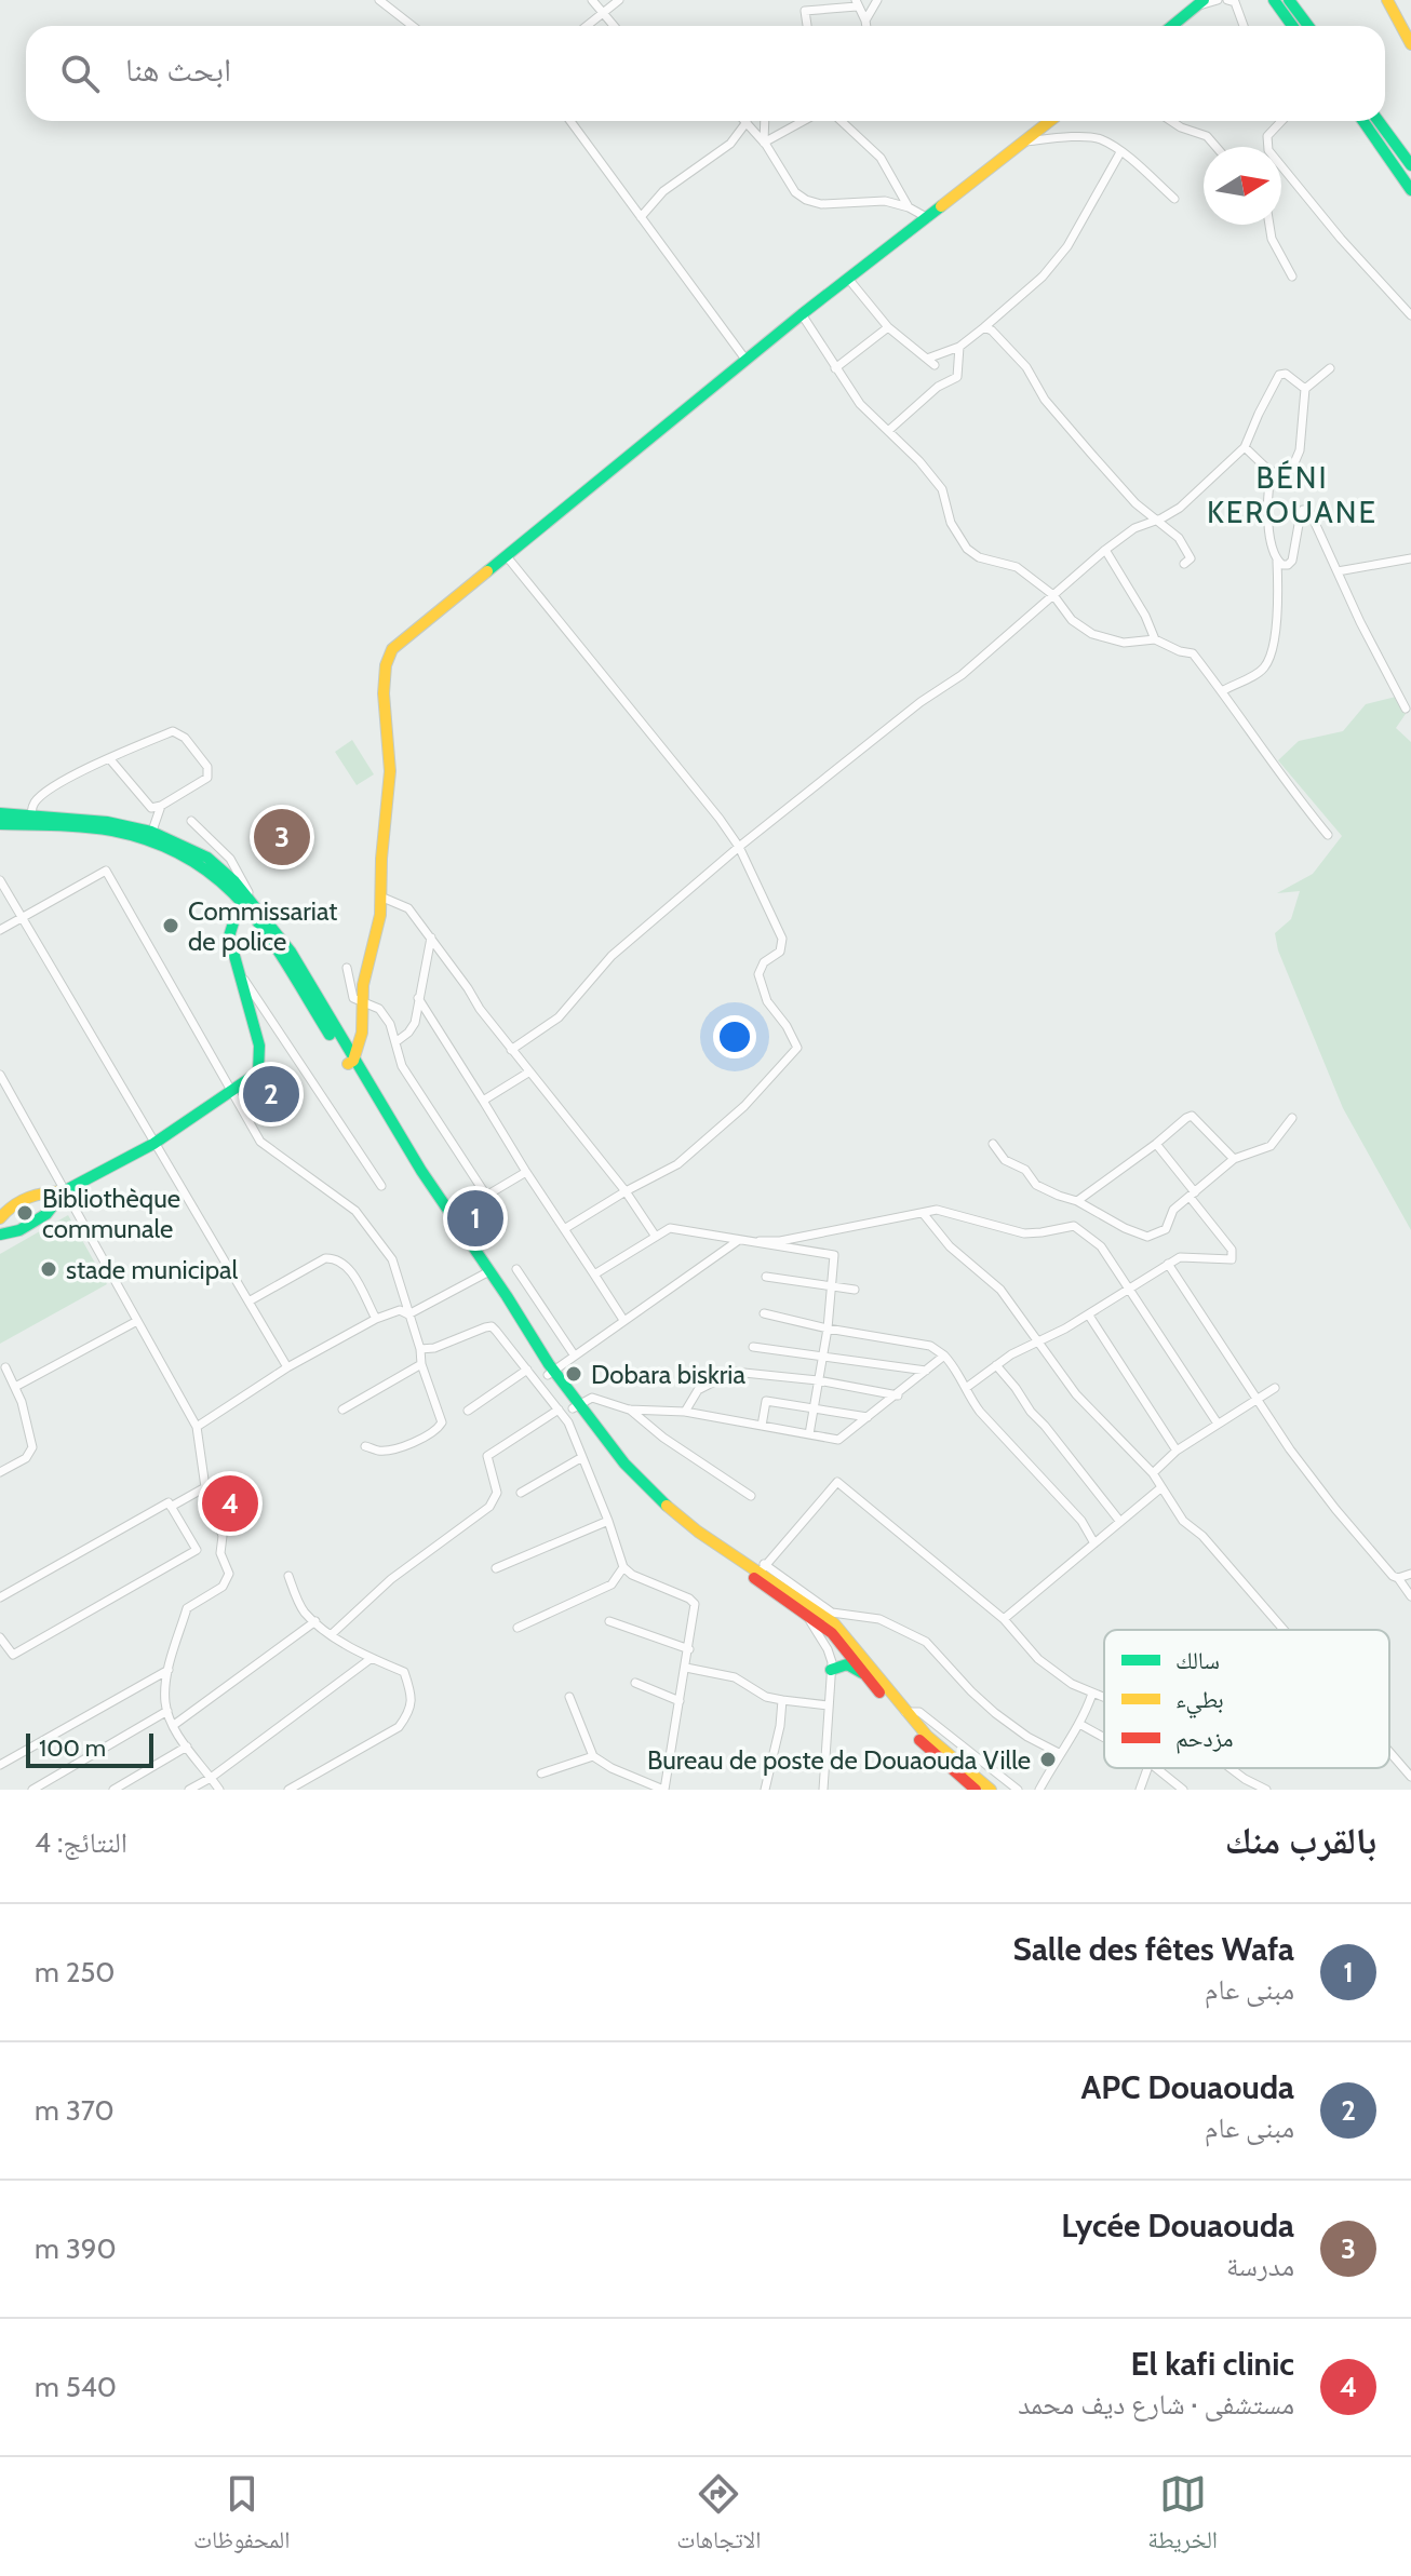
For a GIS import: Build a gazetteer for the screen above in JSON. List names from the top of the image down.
{
  "districts": ["BÉNI KEROUANE"],
  "places": [
    "Commissariat de police",
    "Bibliothèque communale",
    "stade municipal",
    "Dobara biskria",
    "Bureau de poste de Douaouda Ville"
  ],
  "legend": ["سالك", "بطيء", "مزدحم"],
  "scale_bar": "100 m",
  "north": "right",
  "page": {
    "search": "ابحث هنا",
    "pins": [
      "3",
      "2",
      "1",
      "4"
    ],
    "scale": "100 m",
    "heading": ["بالقرب منك", "النتائج: 4"],
    "list": [
      {
        "mark": "1",
        "name": "Salle des fêtes Wafa",
        "note": "مبنى عام",
        "value": "250 m"
      },
      {
        "mark": "2",
        "name": "APC Douaouda",
        "note": "مبنى عام",
        "value": "370 m"
      },
      {
        "mark": "3",
        "name": "Lycée Douaouda",
        "note": "مدرسة",
        "value": "390 m"
      },
      {
        "mark": "4",
        "name": "El kafi clinic",
        "note": "مستشفى · شارع ديف محمد",
        "value": "540 m"
      }
    ],
    "nav": ["الخريطة", "الاتجاهات", "المحفوظات"]
  }
}
